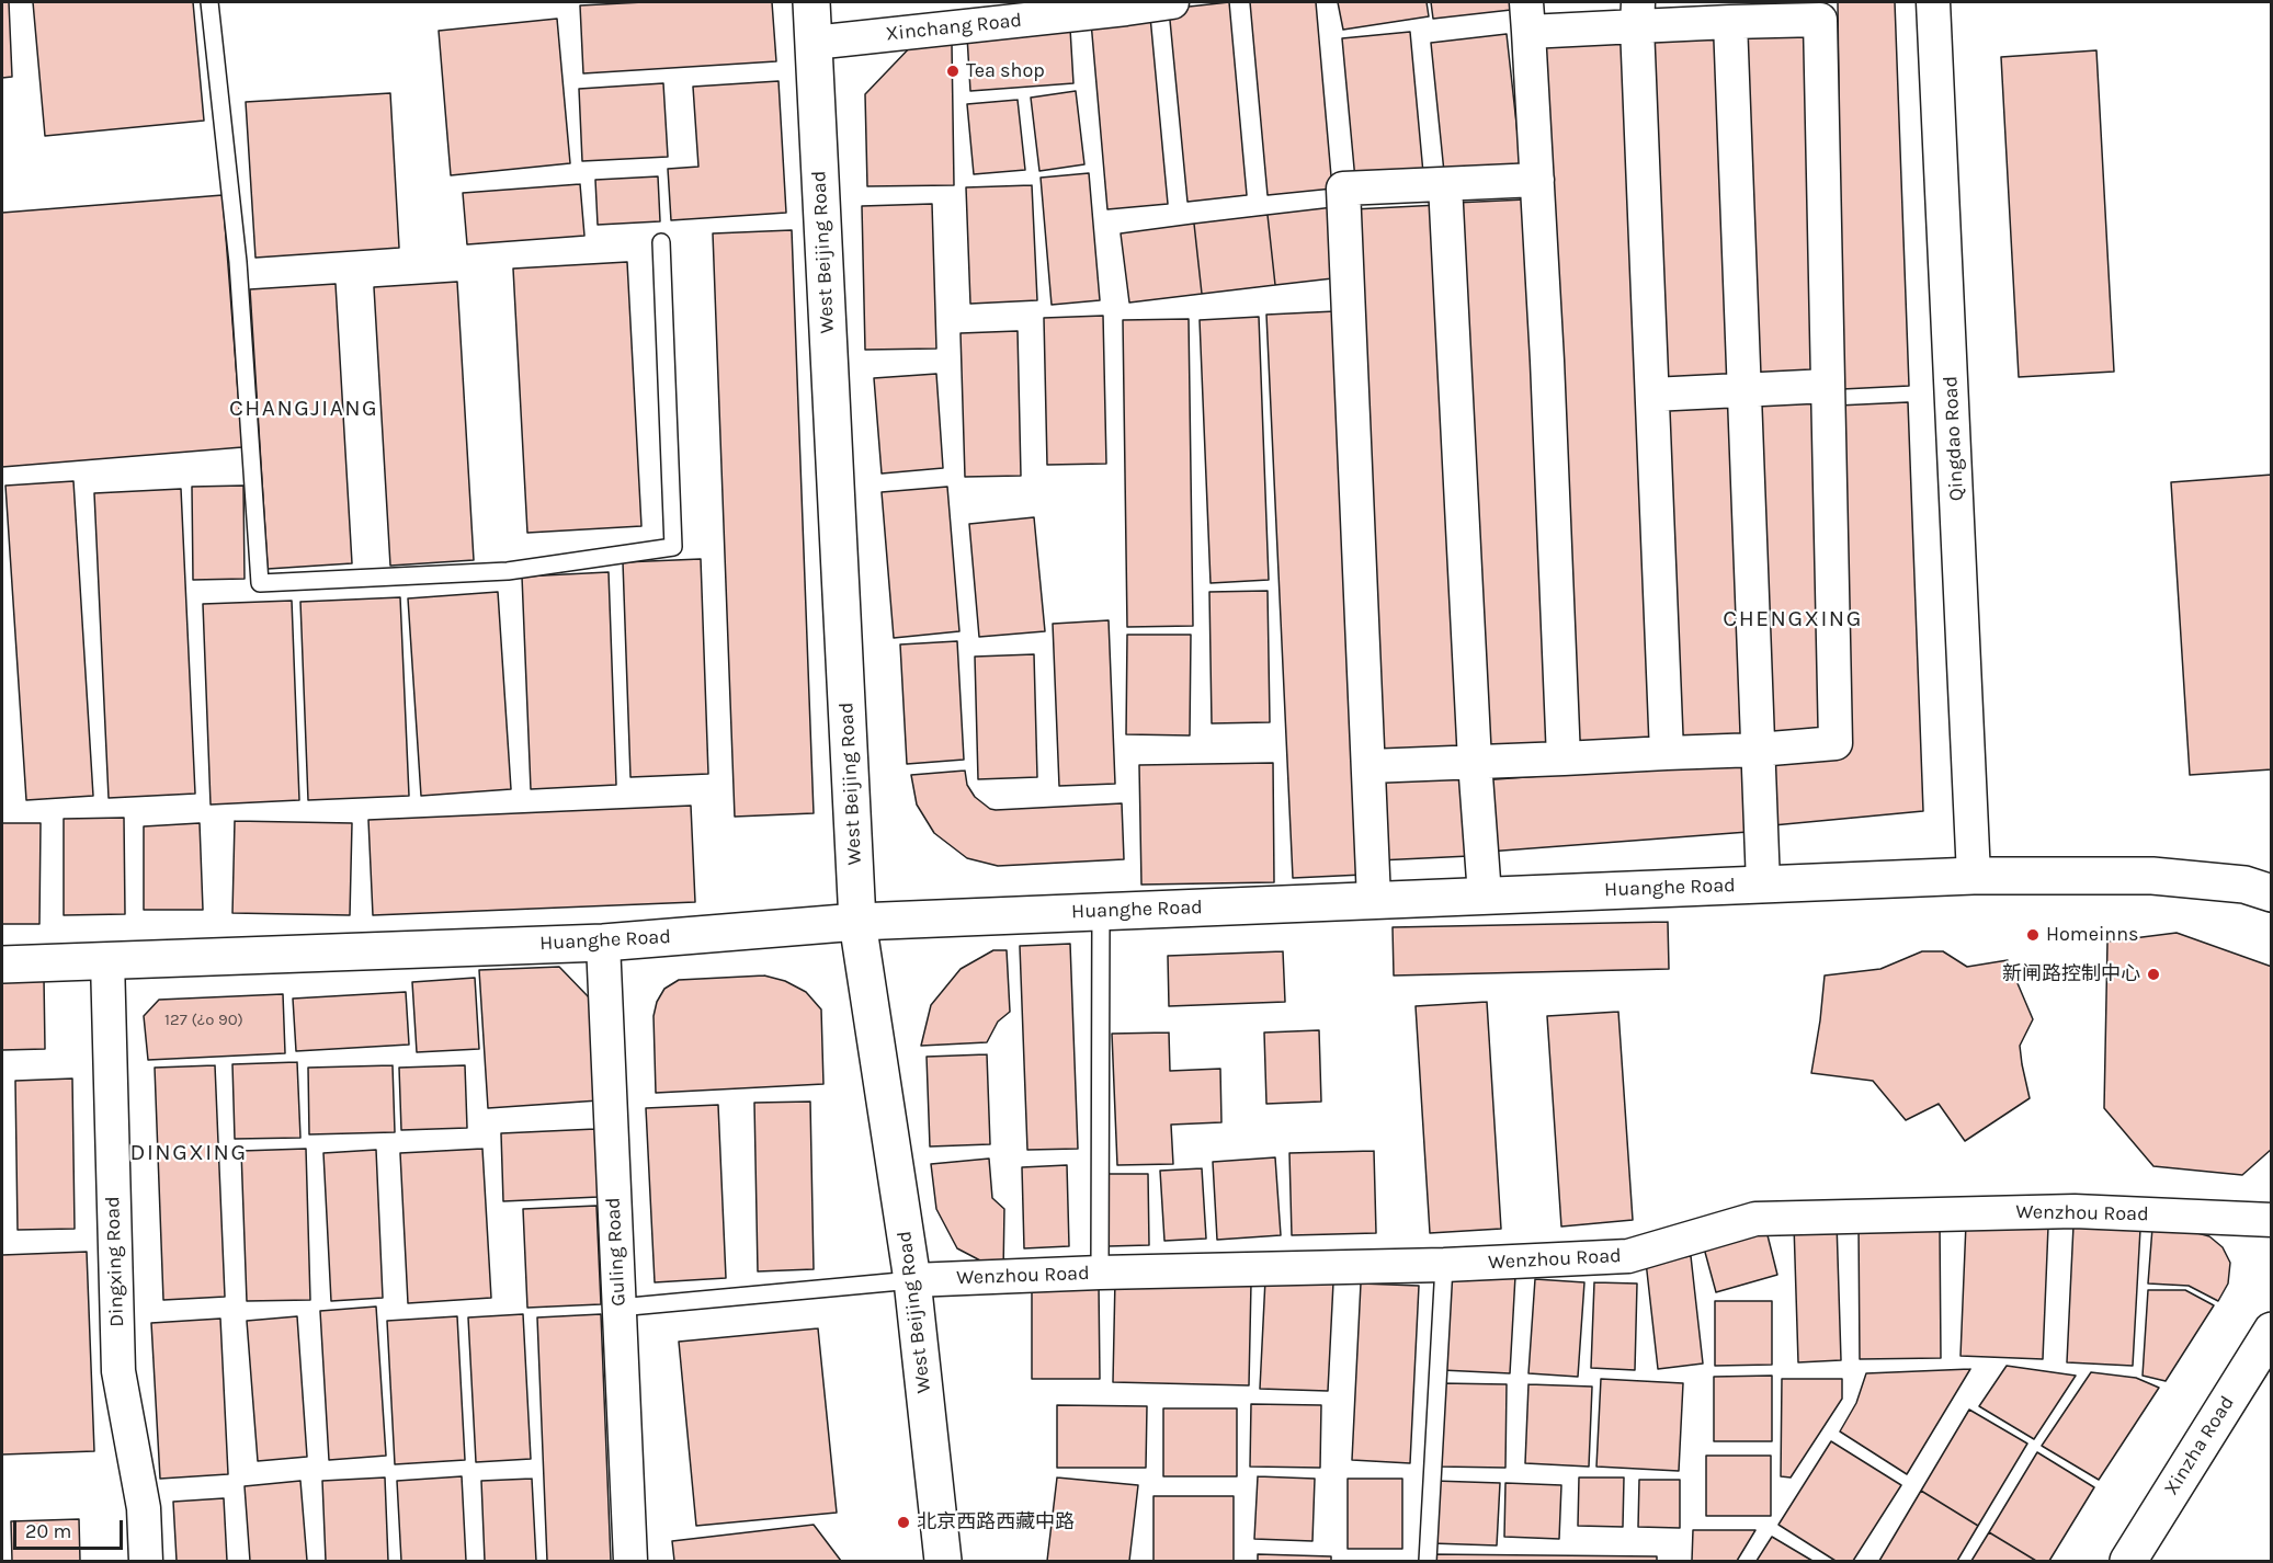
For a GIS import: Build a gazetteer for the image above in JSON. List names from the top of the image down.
{
  "streets": {
    "street": [
      "Xinchang Road",
      "West Beijing Road",
      "Qingdao Road",
      "Huanghe Road",
      "Wenzhou Road",
      "Guling Road",
      "Dingxing Road",
      "Xinzha Road"
    ]
  },
  "crossings": [
    ["Xinchang Road", "West Beijing Road"],
    ["West Beijing Road", "Huanghe Road"],
    ["West Beijing Road", "Wenzhou Road"],
    ["Qingdao Road", "Huanghe Road"],
    ["Huanghe Road", "Guling Road"],
    ["Huanghe Road", "Dingxing Road"]
  ],
  "districts": ["CHANGJIANG", "CHENGXING", "DINGXING"],
  "places": [
    "Tea shop",
    "Homeinns",
    "新闸路控制中心",
    "北京西路西藏中路"
  ],
  "house_numbers": ["127 (¿o 90)"],
  "scale_bar": "20 m"
}
